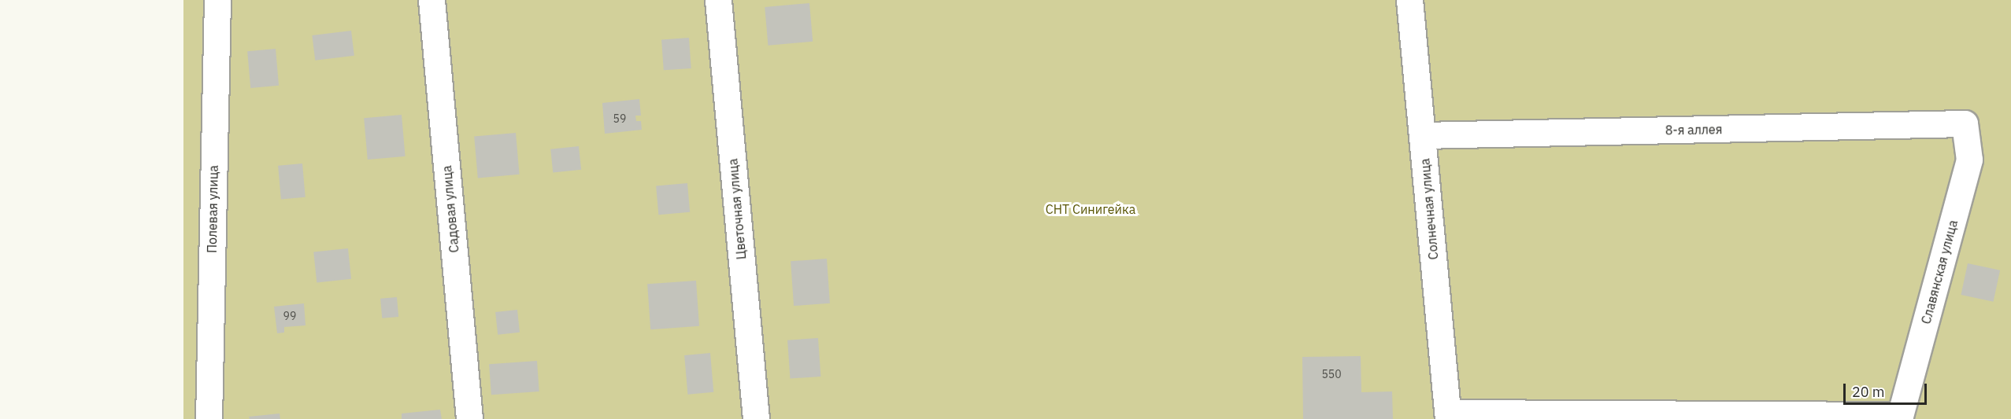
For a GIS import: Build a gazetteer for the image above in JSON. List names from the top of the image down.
{
  "streets": {
    "street": [
      "8-я аллея",
      "Полевая улица",
      "Садовая улица",
      "Цветочная улица",
      "Солнечная улица",
      "Славянская улица"
    ]
  },
  "crossings": [
    ["8-я аллея", "Солнечная улица"],
    ["8-я аллея", "Славянская улица"]
  ],
  "parks": ["СНТ Синигейка"],
  "house_numbers": ["59", "99", "550"],
  "scale_bar": "20 m"
}
